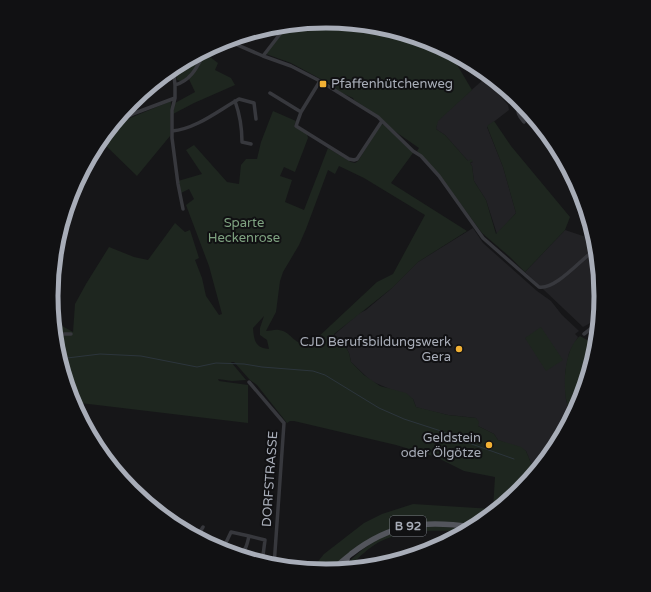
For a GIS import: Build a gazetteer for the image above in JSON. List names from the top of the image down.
{
  "streets": {
    "main road": ["B 92"],
    "street": ["DORFSTRASSE"]
  },
  "parks": ["Sparte Heckenrose"],
  "places": {
    "transit": ["Pfaffenhütchenweg"],
    "other": ["CJD Berufsbildungswerk Gera", "Geldstein oder Ölgötze"]
  }
}
